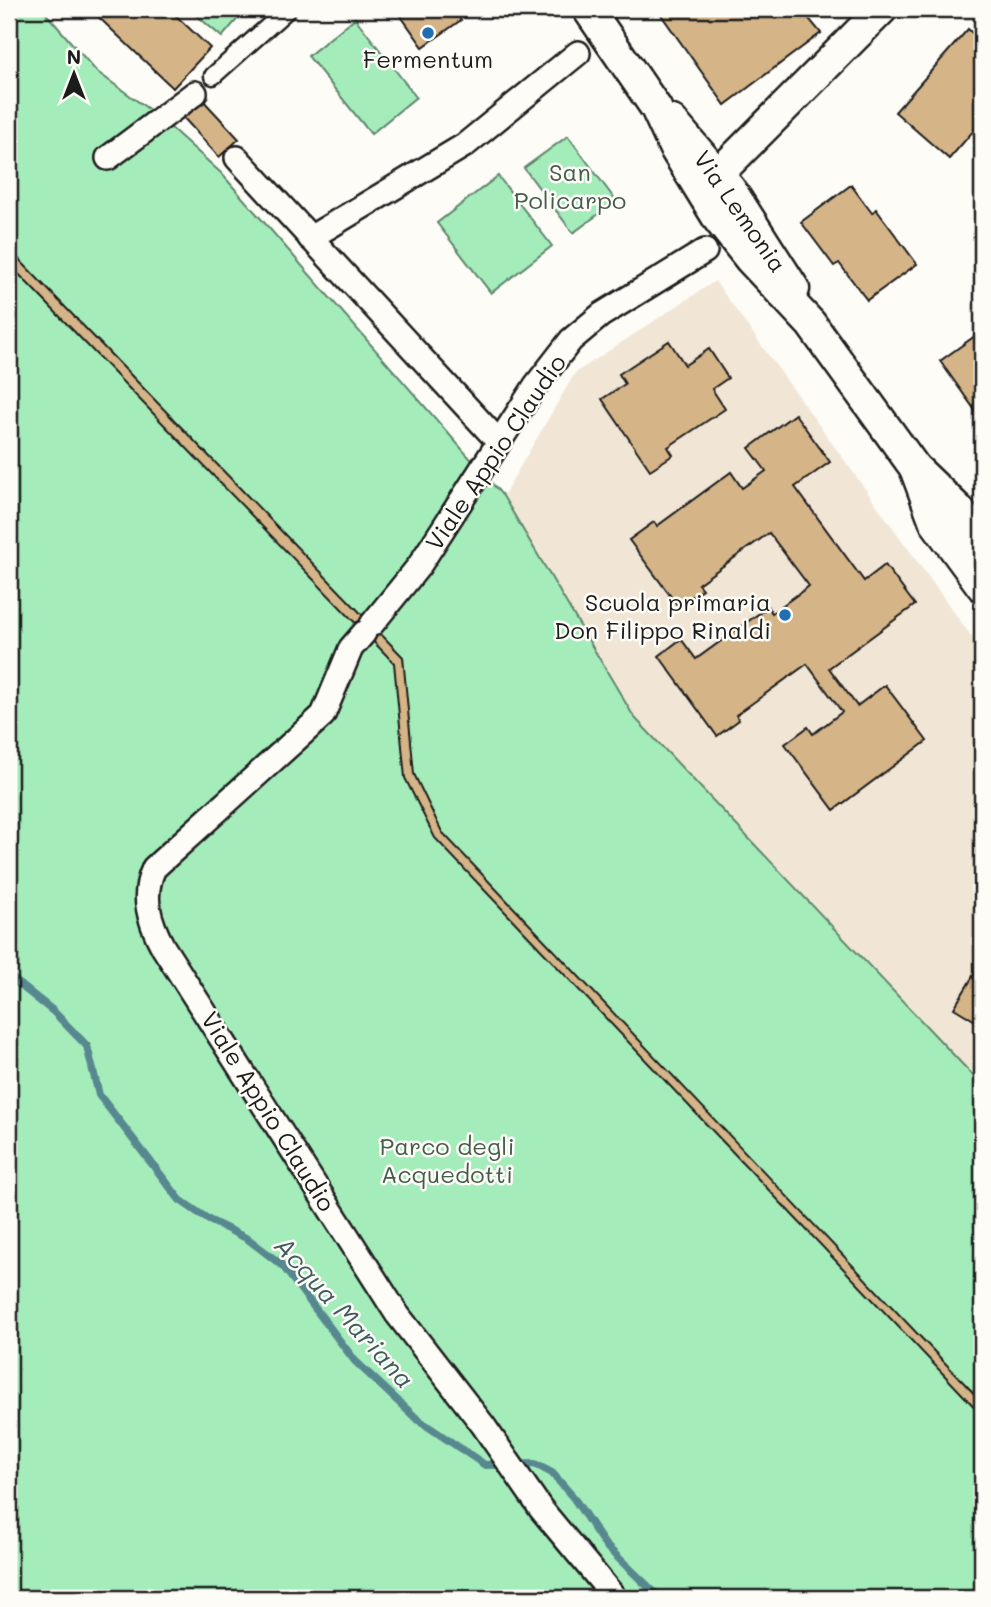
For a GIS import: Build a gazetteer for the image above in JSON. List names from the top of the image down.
{
  "streets": {
    "street": ["Via Lemonia", "Viale Appio Claudio"]
  },
  "water": ["Acqua Mariana"],
  "parks": ["San Policarpo", "Parco degli Acquedotti"],
  "places": ["Fermentum", "Scuola primaria Don Filippo Rinaldi"],
  "north": "top"
}
